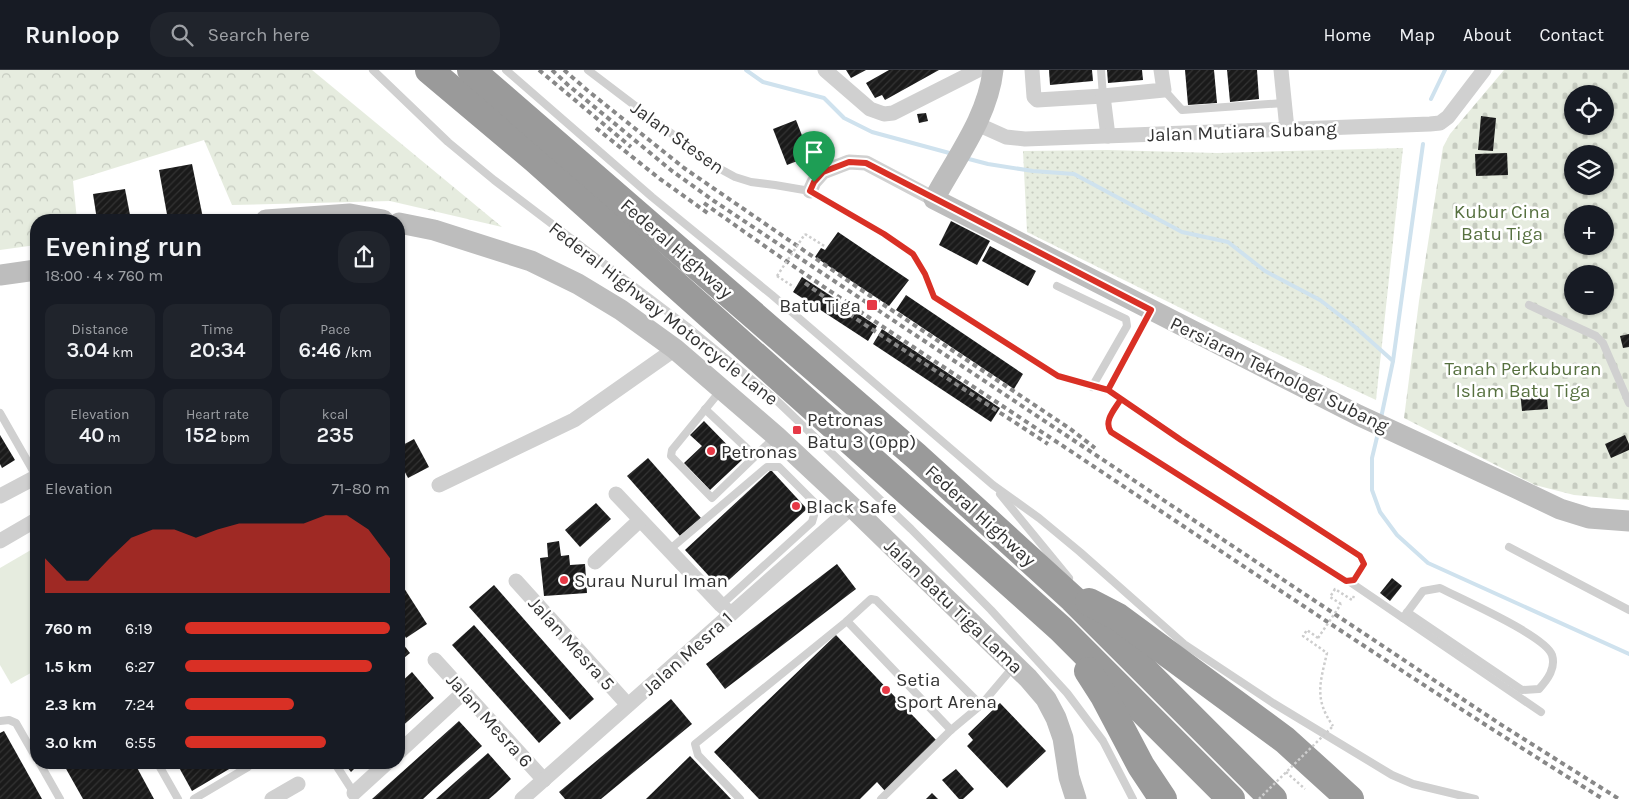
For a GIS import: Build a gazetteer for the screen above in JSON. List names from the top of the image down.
{
  "streets": {
    "highway": ["Federal Highway"],
    "street": [
      "Jalan Mutiara Subang",
      "Persiaran Teknologi Subang",
      "Jalan Batu Tiga Lama",
      "Jalan Mesra 5",
      "Jalan Mesra 1",
      "Jalan Mesra 6"
    ],
    "lane": ["Jalan Stesen", "Federal Highway Motorcycle Lane"]
  },
  "crossings": [
    ["Jalan Batu Tiga Lama", "Jalan Mesra 1"],
    ["Jalan Mesra 5", "Jalan Mesra 1"],
    ["Jalan Mesra 1", "Jalan Mesra 6"]
  ],
  "parks": ["Kubur Cina Batu Tiga", "Tanah Perkuburan Islam Batu Tiga"],
  "places": {
    "transit": ["Batu Tiga", "Petronas Batu 3 (Opp)"],
    "other": [
      "Petronas",
      "Black Safe",
      "Surau Nurul Iman",
      "Setia Sport Arena"
    ]
  },
  "page": {
    "header": "Runloop",
    "search": "Search here",
    "nav": [
      "Home",
      "Map",
      "About",
      "Contact"
    ],
    "map_buttons": ["+", "−"],
    "heading": ["Evening run", "18:00 · 4 × 760 m"],
    "stats": [
      ["Distance", "3.04 km"],
      ["Time", "20:34"],
      ["Pace", "6:46 /km"],
      ["Elevation", "40 m"],
      ["Heart rate", "152 bpm"],
      ["kcal", "235"]
    ],
    "chart": ["Elevation", "71–80 m"],
    "list": [
      {
        "name": "760 m",
        "note": "6:19"
      },
      {
        "name": "1.5 km",
        "note": "6:27"
      },
      {
        "name": "2.3 km",
        "note": "7:24"
      },
      {
        "name": "3.0 km",
        "note": "6:55"
      }
    ]
  }
}
